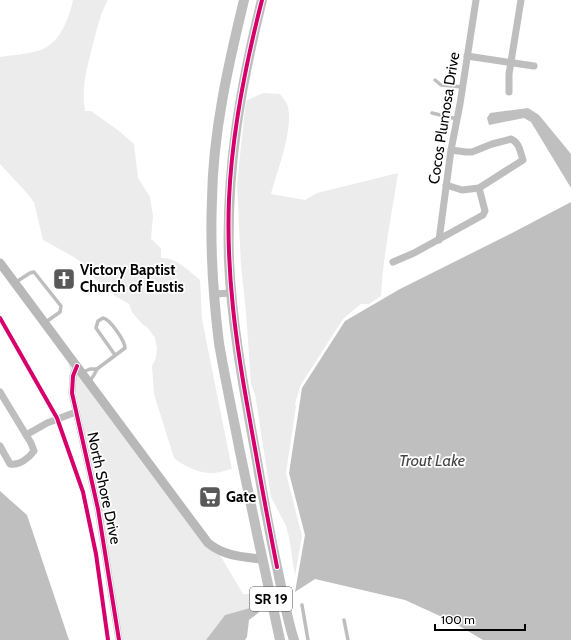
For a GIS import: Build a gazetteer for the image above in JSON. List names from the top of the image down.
{
  "streets": {
    "main road": ["SR 19"],
    "street": ["Cocos Plumosa Drive", "North Shore Drive"]
  },
  "water": ["Trout Lake"],
  "places": {
    "church": ["Victory Baptist Church of Eustis"],
    "supermarket": ["Gate"]
  },
  "scale_bar": "100 m"
}
